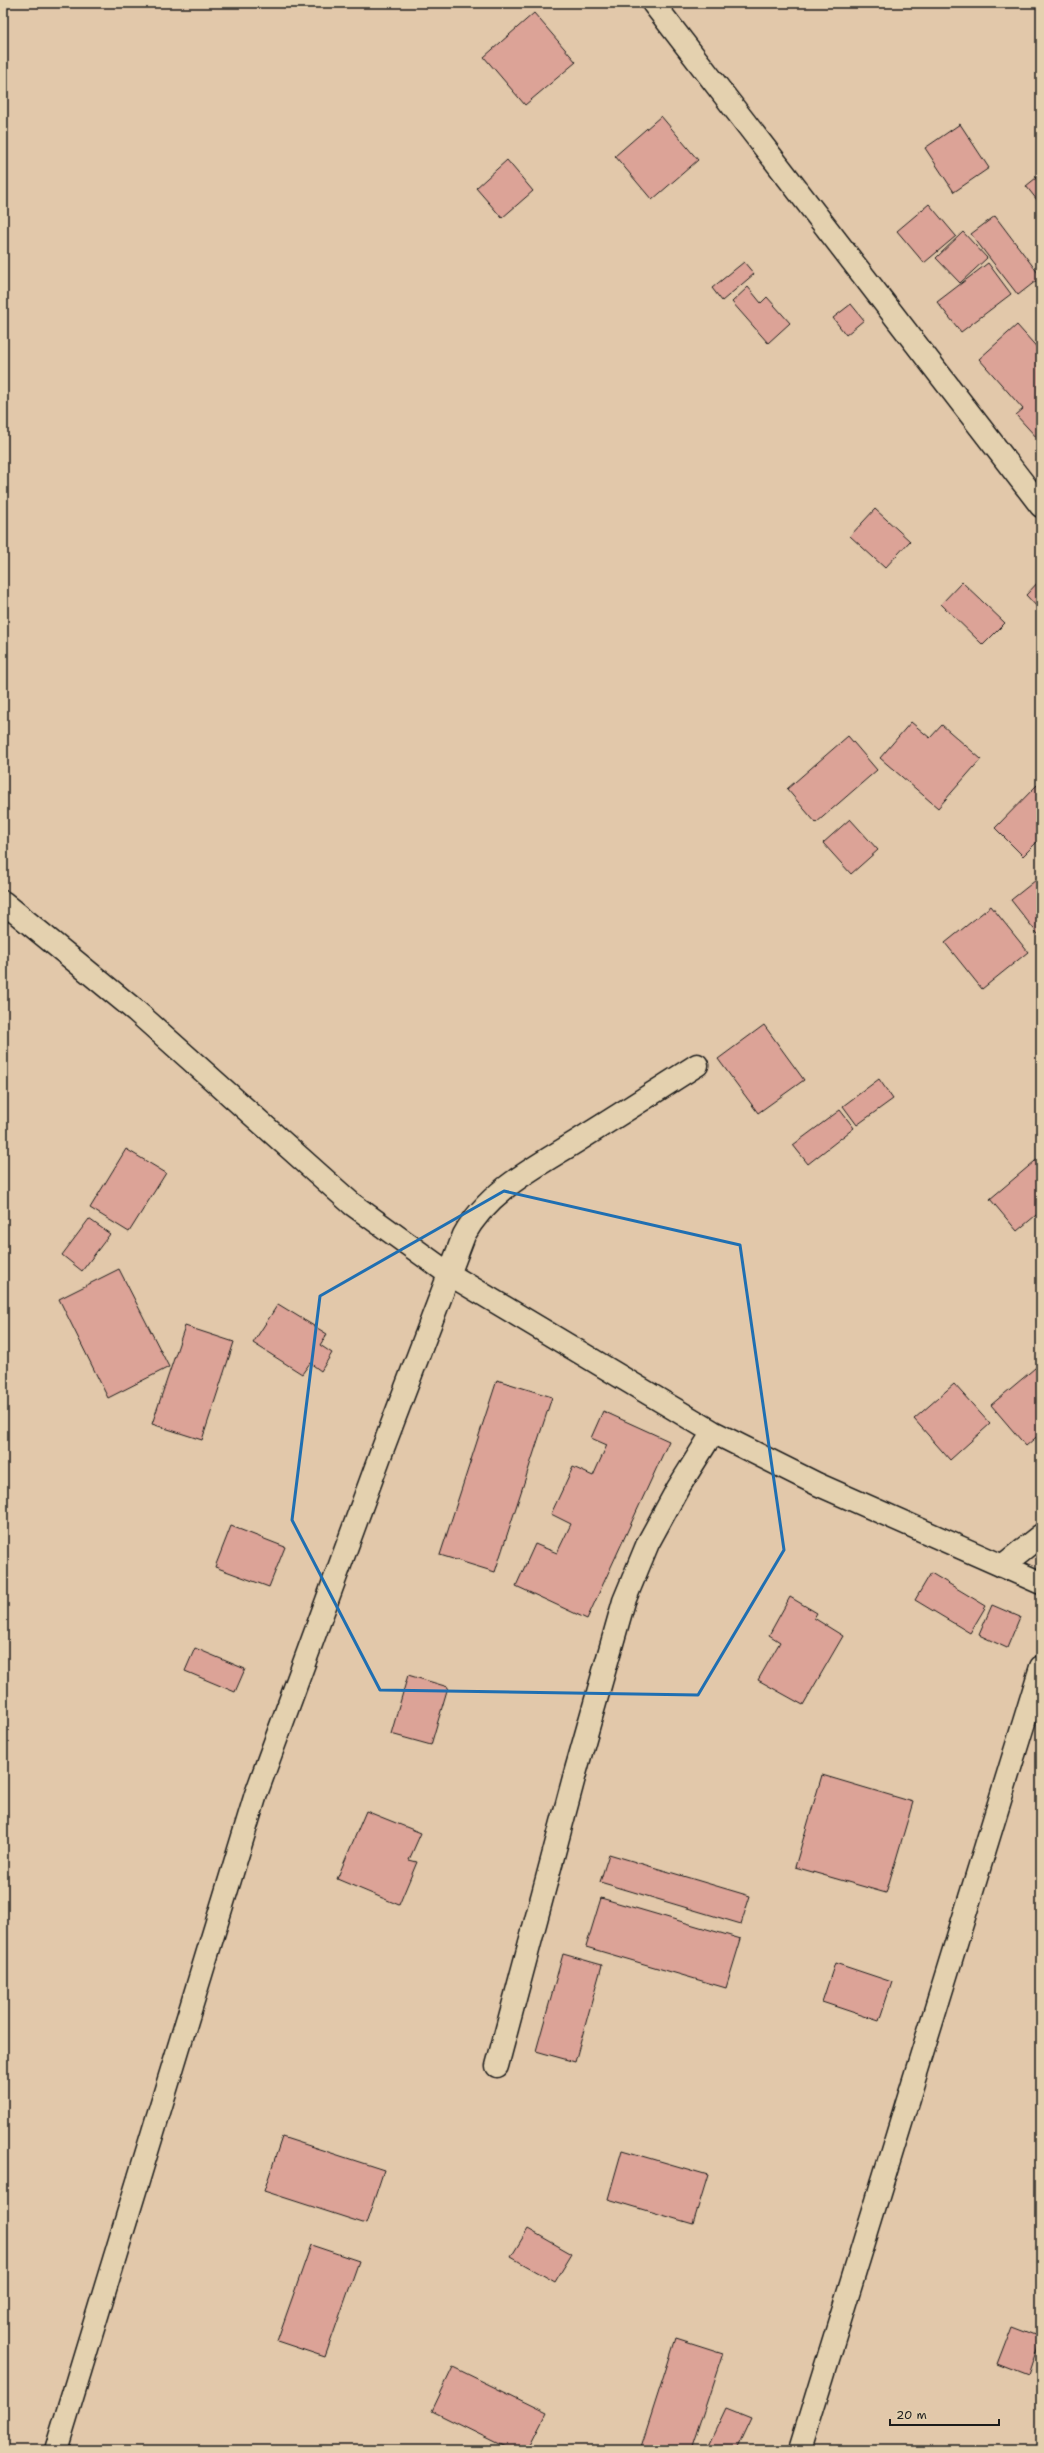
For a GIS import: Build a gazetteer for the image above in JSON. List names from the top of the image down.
{
  "scale_bar": "20 m"
}
